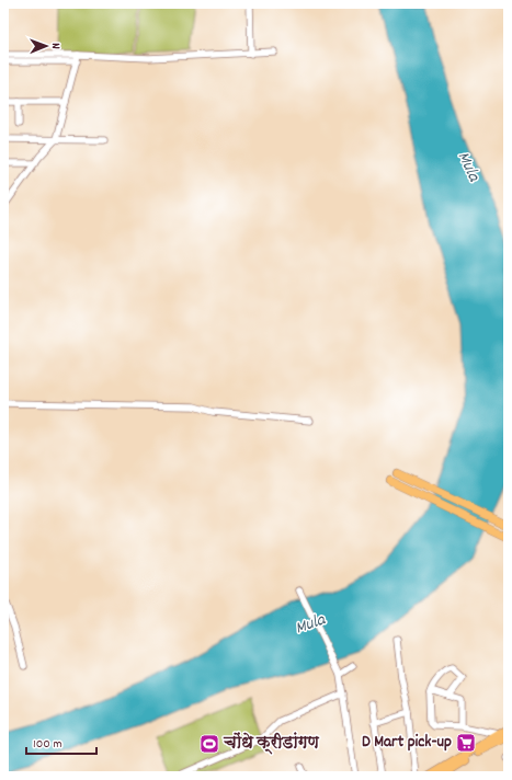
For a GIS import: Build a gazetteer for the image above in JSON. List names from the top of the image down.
{
  "water": ["Mula"],
  "places": {
    "supermarket": ["D Mart pick-up"],
    "sports": ["चोंधे क्रीडांगण"]
  },
  "scale_bar": "100 m",
  "north": "right"
}
